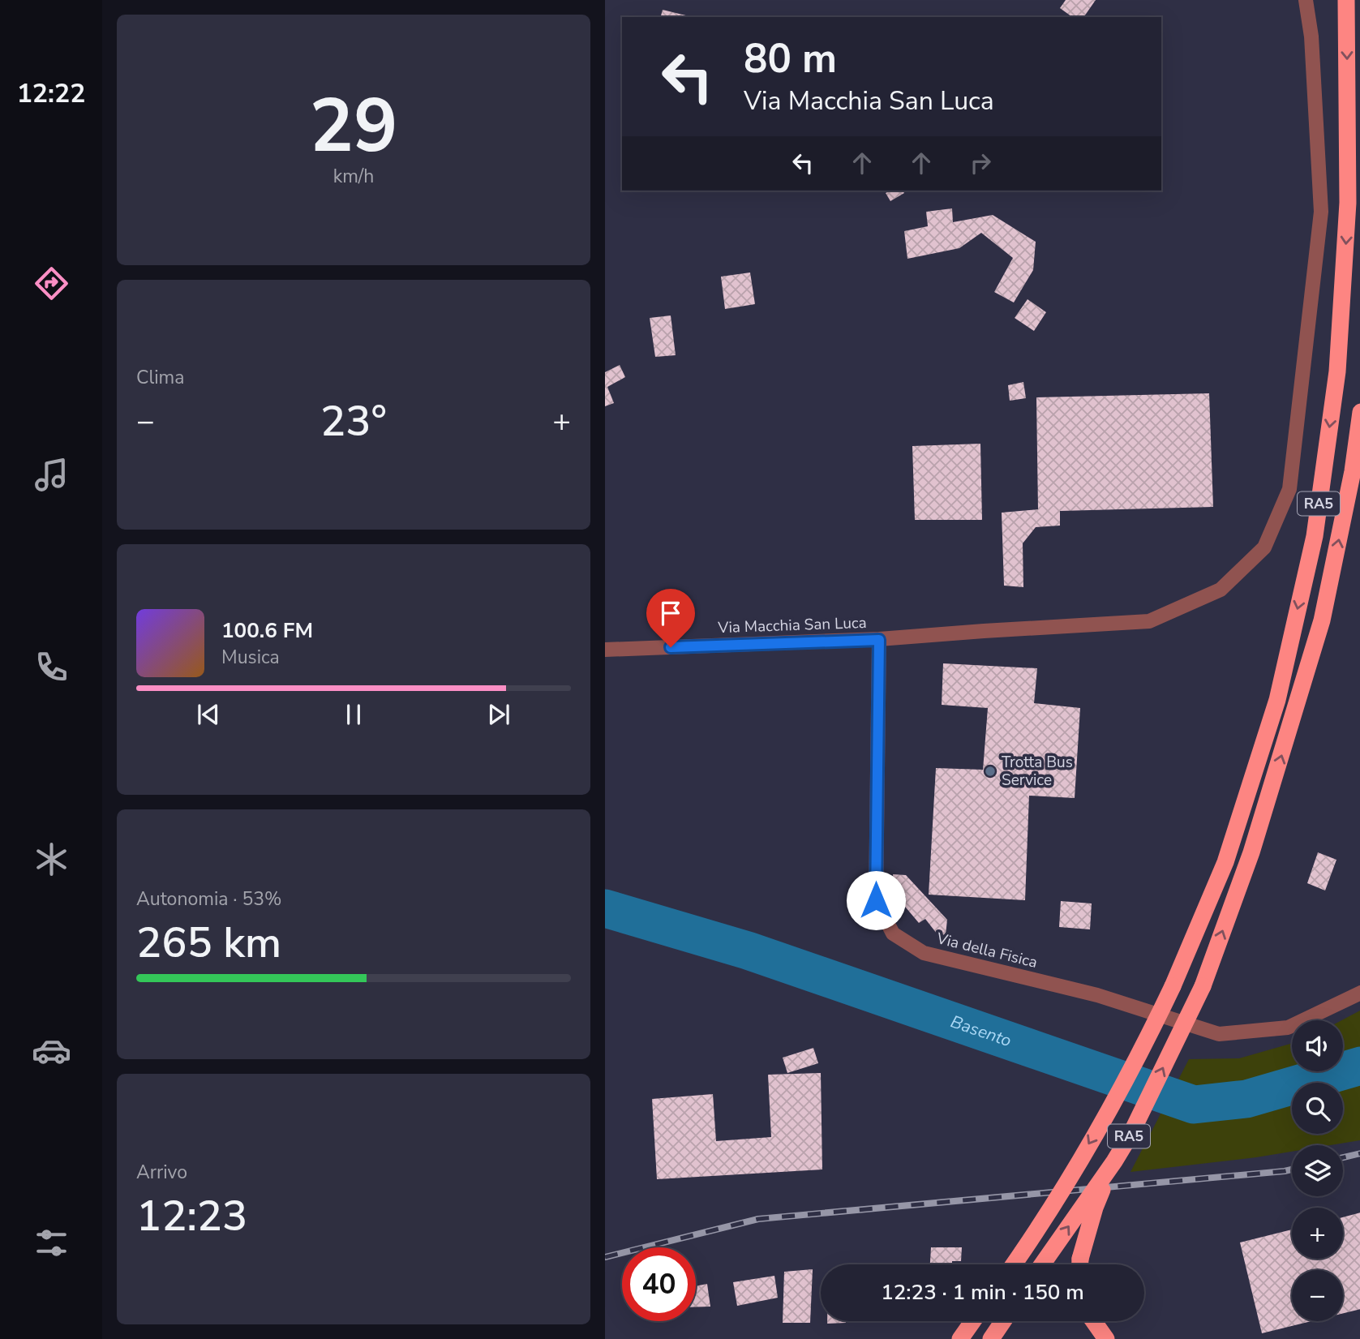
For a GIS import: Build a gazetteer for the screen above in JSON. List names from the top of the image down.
{
  "streets": {
    "highway": ["RA5"],
    "street": ["Via Macchia San Luca", "Via della Fisica"]
  },
  "crossings": [
    ["Via Macchia San Luca", "Via della Fisica"]
  ],
  "water": ["Basento"],
  "places": ["Trotta Bus Service"],
  "page": {
    "tabs": "12:22",
    "tile": [
      ["29", "km/h"],
      "Clima",
      ["Autonomia · 53%", "265 km"],
      ["Arrivo", "12:23"]
    ],
    "turn": ["80 m", "Via Macchia San Luca"],
    "heat": ["−", "23°", "+"],
    "song": ["100.6 FM", "Musica"],
    "map_buttons": ["+", "−"],
    "limit": "40",
    "trip": "12:23 · 1 min · 150 m"
  }
}
